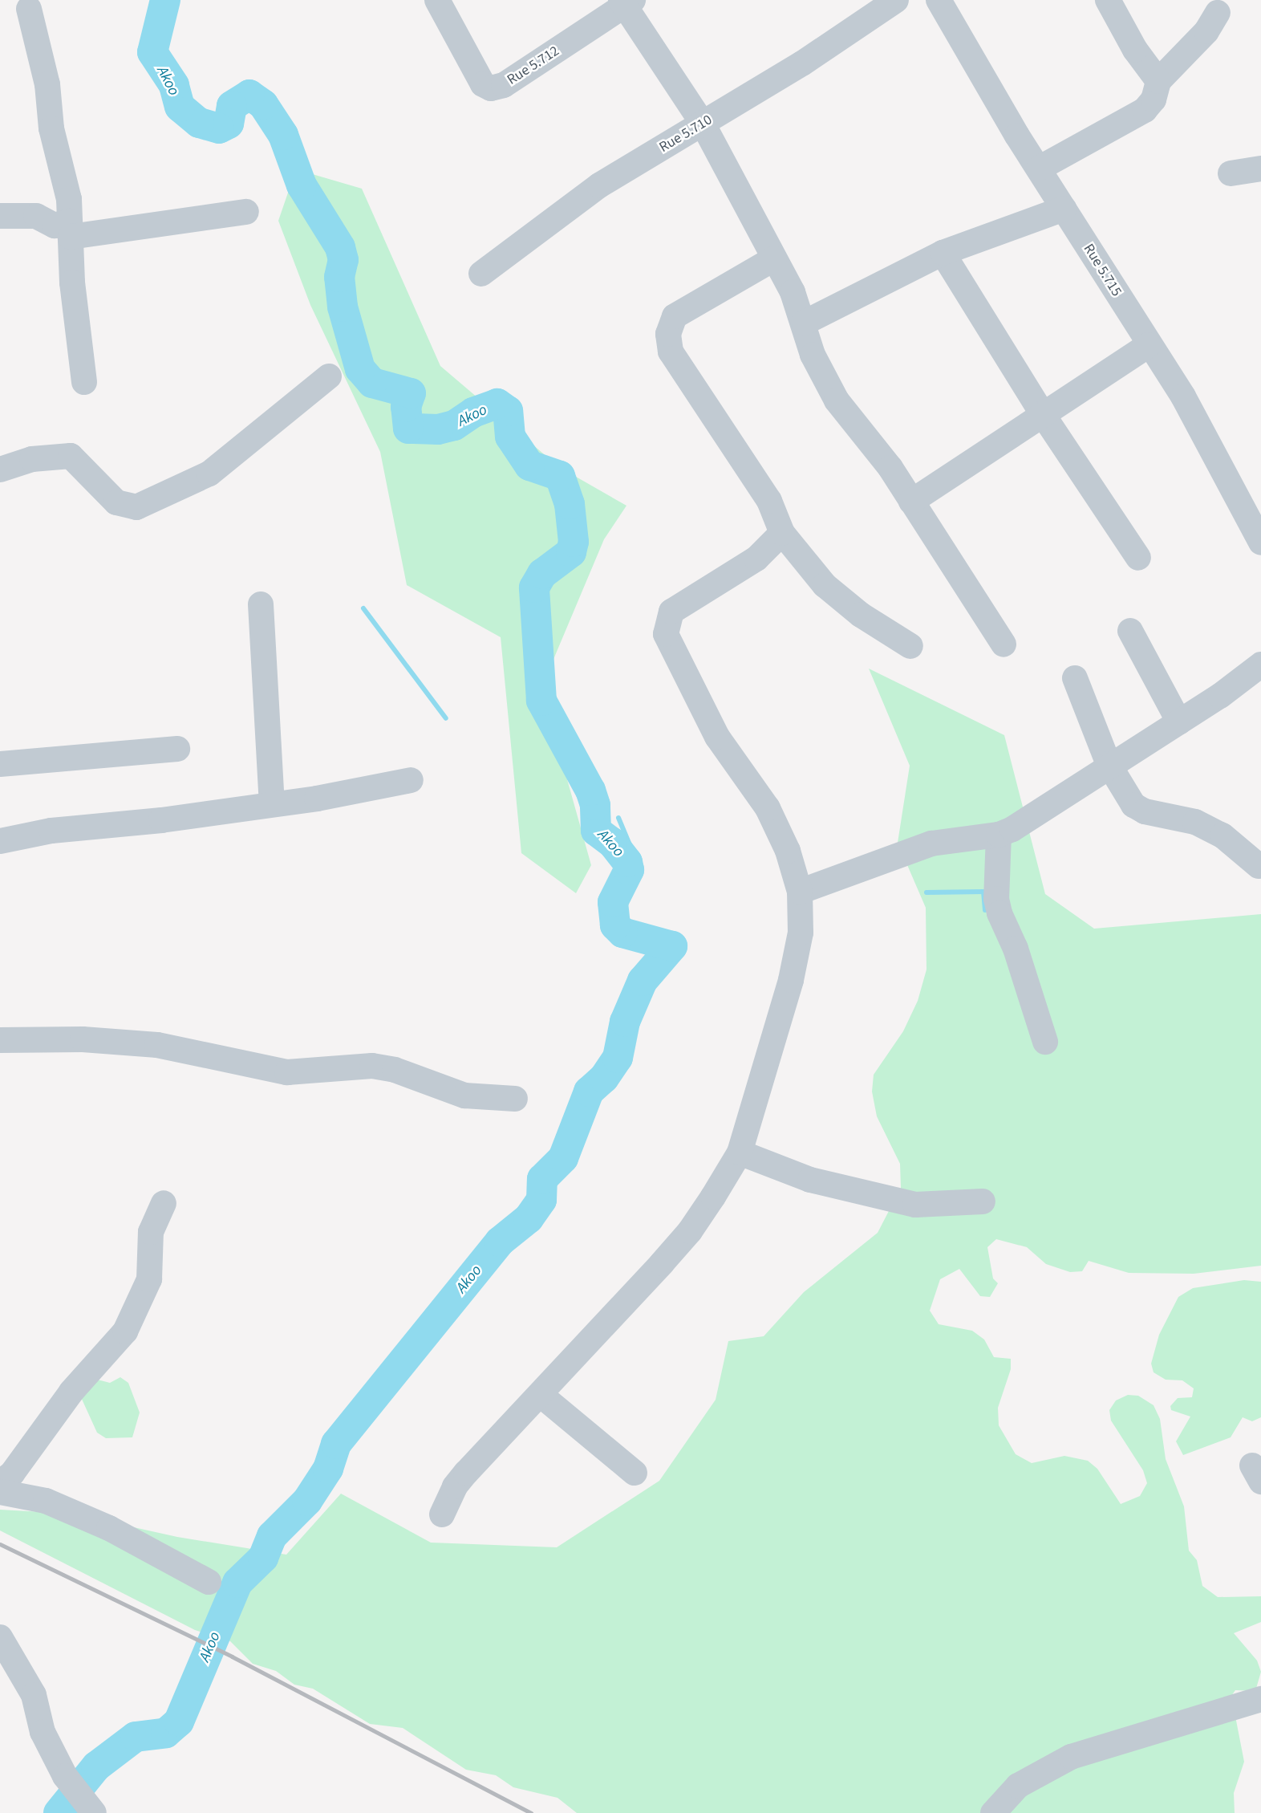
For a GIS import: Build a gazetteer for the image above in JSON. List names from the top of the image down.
{
  "streets": {
    "street": ["Rue 5.712", "Rue 5.710", "Rue 5.715"]
  },
  "water": ["Akoo"]
}
